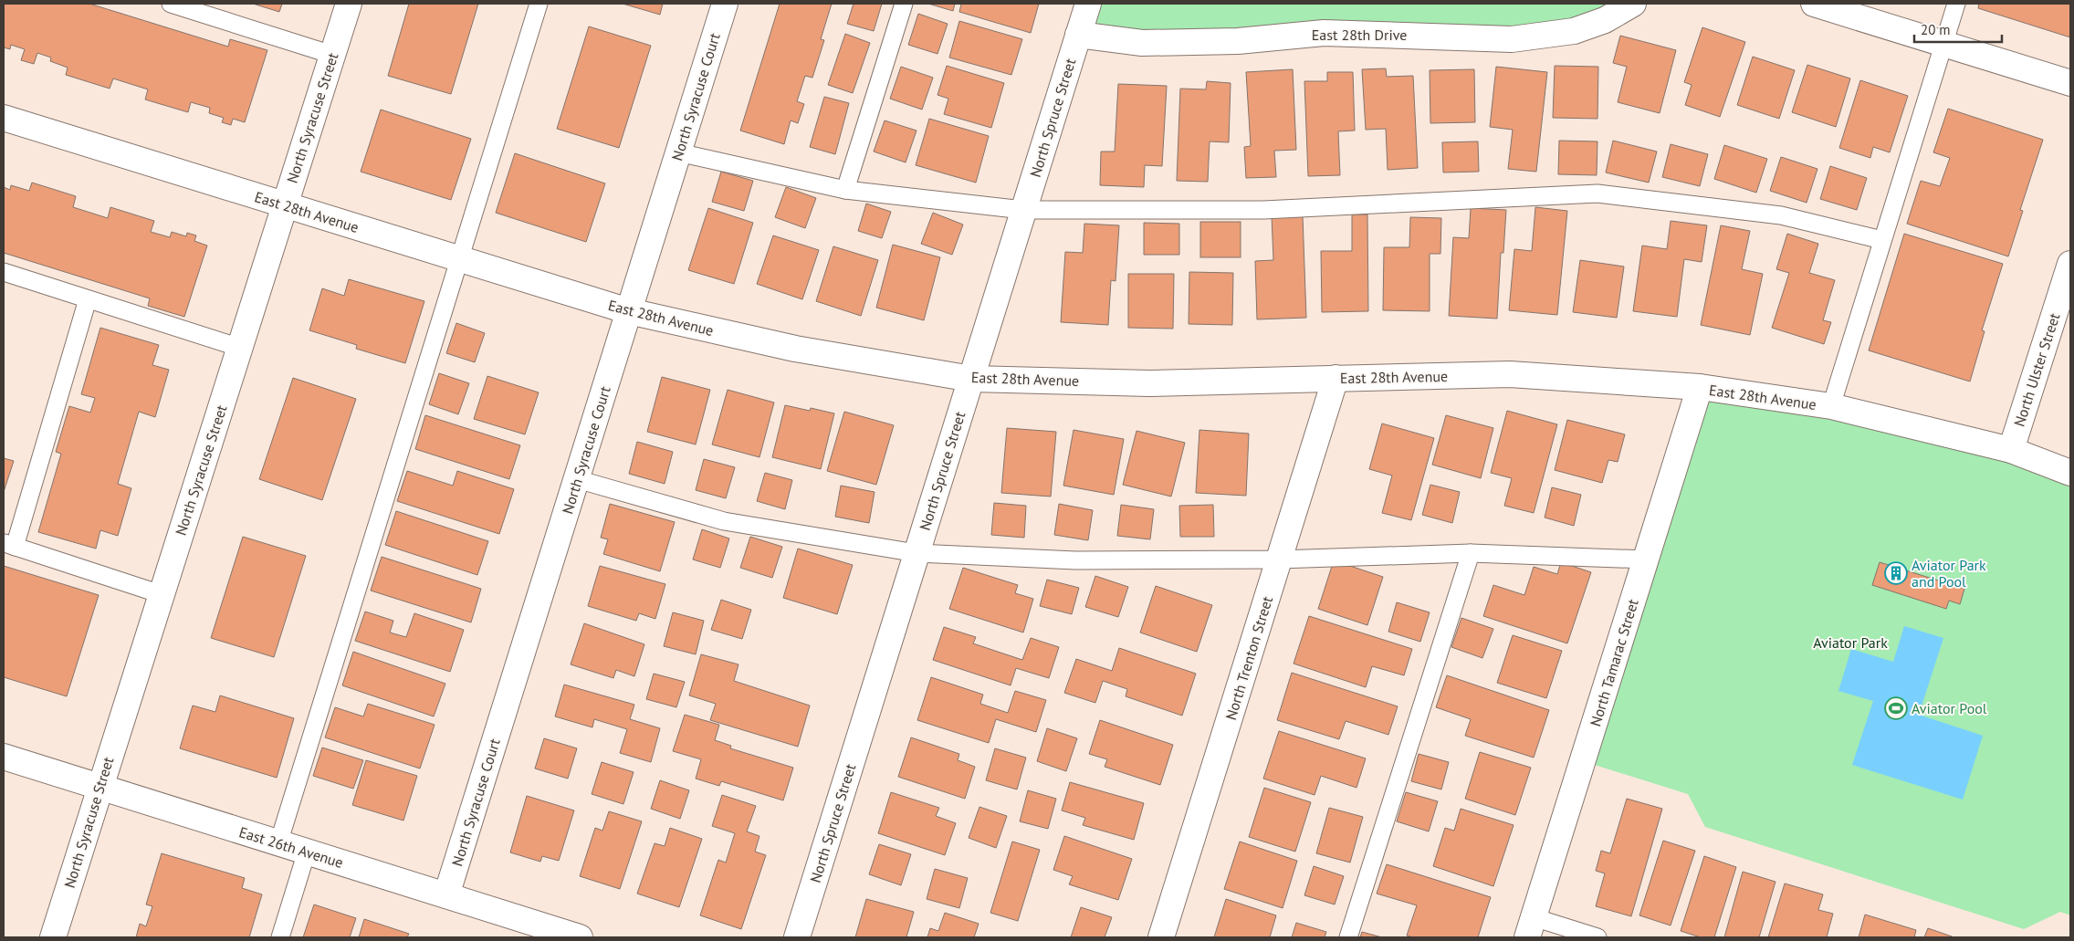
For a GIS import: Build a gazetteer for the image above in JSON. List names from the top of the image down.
{
  "streets": {
    "street": [
      "East 28th Drive",
      "North Syracuse Court",
      "North Syracuse Street",
      "North Spruce Street",
      "East 28th Avenue",
      "North Ulster Street",
      "North Trenton Street",
      "North Tamarac Street",
      "East 26th Avenue"
    ]
  },
  "crossings": [
    ["East 28th Drive", "North Spruce Street"],
    ["North Syracuse Court", "East 28th Avenue"],
    ["North Syracuse Court", "East 26th Avenue"],
    ["North Syracuse Street", "East 28th Avenue"],
    ["North Syracuse Street", "East 26th Avenue"],
    ["North Spruce Street", "East 28th Avenue"],
    ["East 28th Avenue", "North Ulster Street"],
    ["East 28th Avenue", "North Trenton Street"],
    ["East 28th Avenue", "North Tamarac Street"]
  ],
  "parks": ["Aviator Park"],
  "places": {
    "building": ["Aviator Park and Pool"],
    "sports": ["Aviator Pool"]
  },
  "scale_bar": "20 m"
}
